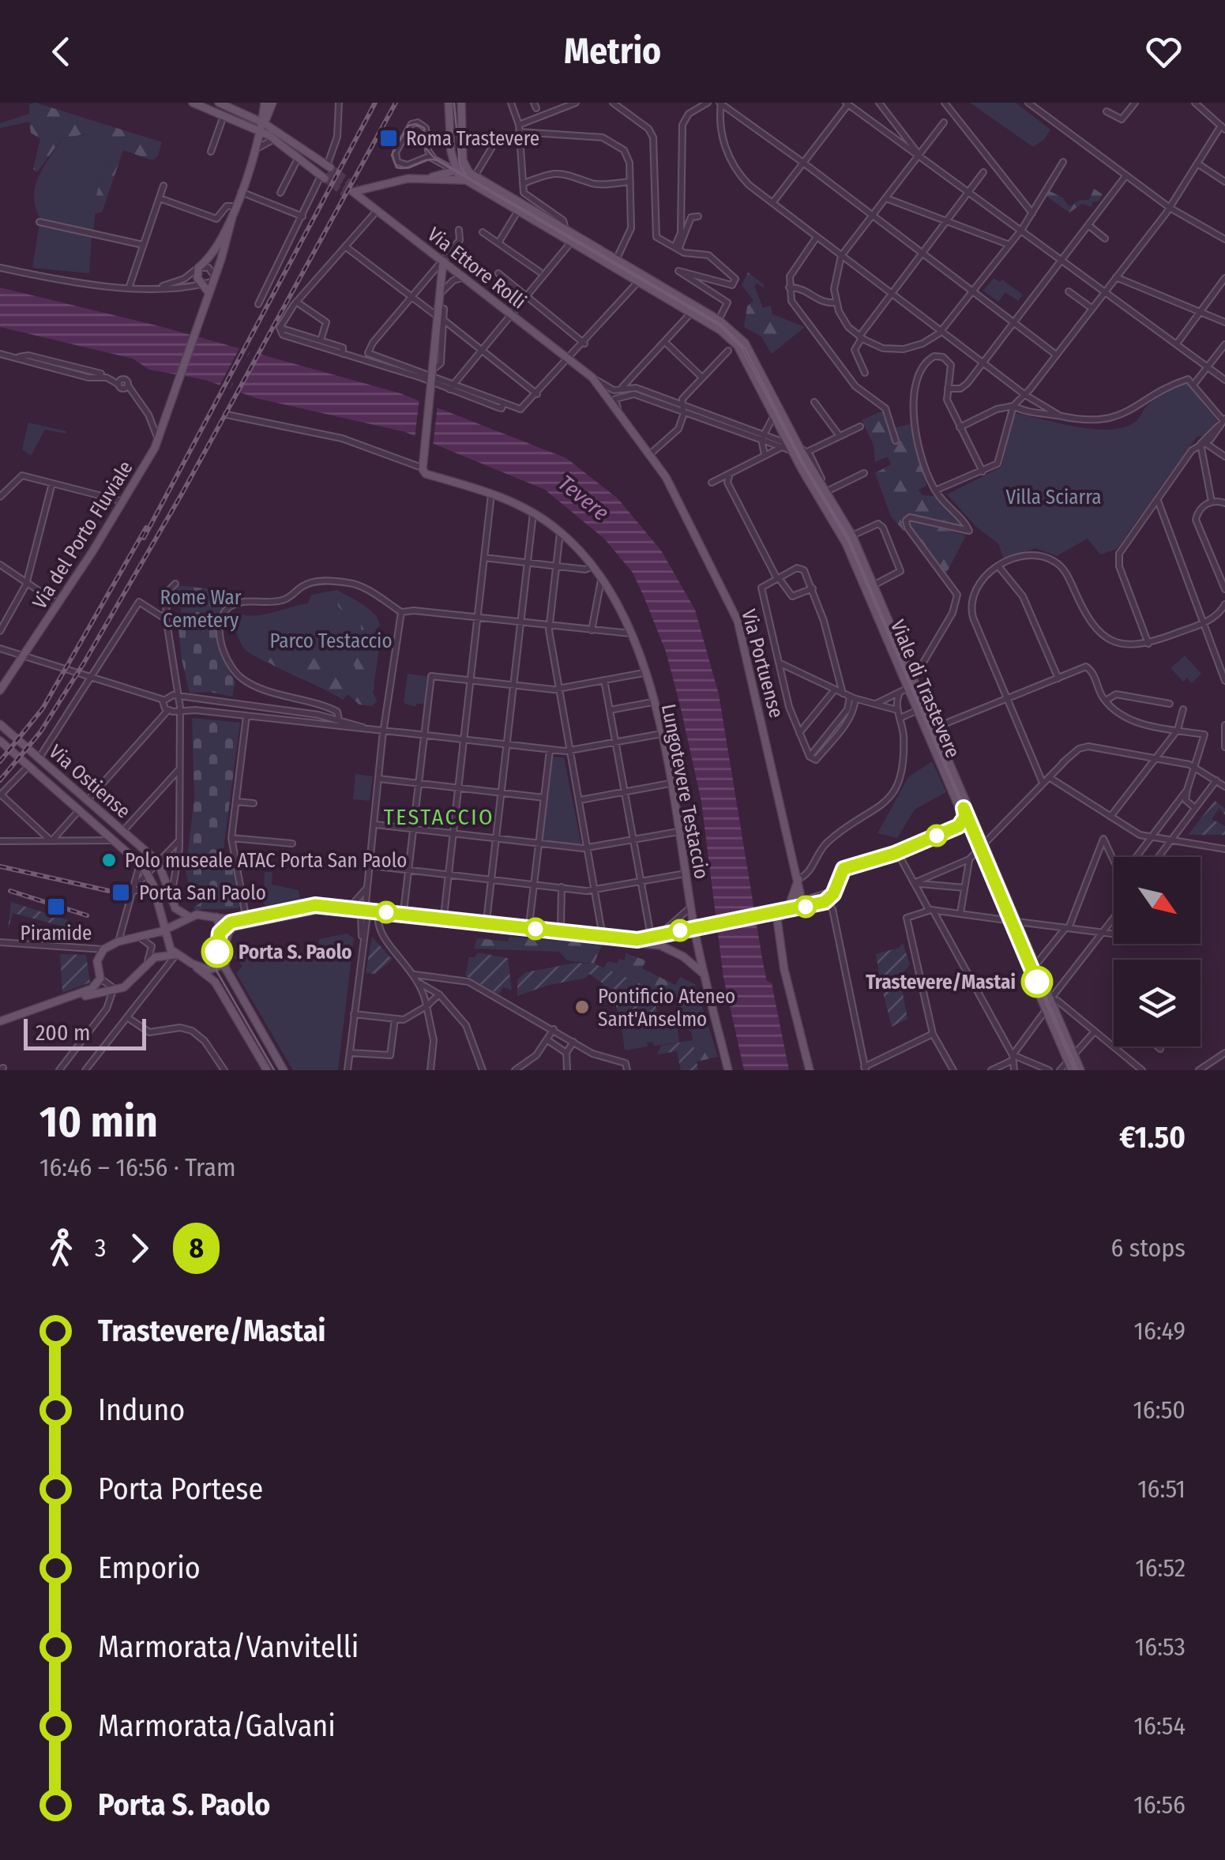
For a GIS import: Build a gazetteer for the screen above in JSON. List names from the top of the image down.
{
  "streets": {
    "main road": [
      "Via Ettore Rolli",
      "Via del Porto Fluviale",
      "Via Portuense",
      "Viale di Trastevere",
      "Via Ostiense",
      "Lungotevere Testaccio"
    ]
  },
  "crossings": [
    ["Via Ettore Rolli", "Via Portuense"]
  ],
  "districts": ["TESTACCIO"],
  "water": ["Tevere"],
  "parks": ["Villa Sciarra", "Rome War Cemetery", "Parco Testaccio"],
  "places": {
    "transit": ["Roma Trastevere", "Porta San Paolo", "Piramide"],
    "other": [
      "Polo museale ATAC Porta San Paolo",
      "Porta S. Paolo",
      "Trastevere/Mastai",
      "Pontificio Ateneo Sant'Anselmo"
    ]
  },
  "lines": ["tram line 8"],
  "scale_bar": "200 m",
  "north": "bottom right",
  "page": {
    "header": "Metrio",
    "scale": "200 m",
    "heading": ["10 min", "16:46 – 16:56 · Tram", "€1.50"],
    "legs": ["3", "8", "6 stops"],
    "list": [
      {
        "name": "Trastevere/Mastai",
        "value": "16:49"
      },
      {
        "name": "Induno",
        "value": "16:50"
      },
      {
        "name": "Porta Portese",
        "value": "16:51"
      },
      {
        "name": "Emporio",
        "value": "16:52"
      },
      {
        "name": "Marmorata/Vanvitelli",
        "value": "16:53"
      },
      {
        "name": "Marmorata/Galvani",
        "value": "16:54"
      },
      {
        "name": "Porta S. Paolo",
        "value": "16:56"
      }
    ]
  }
}
